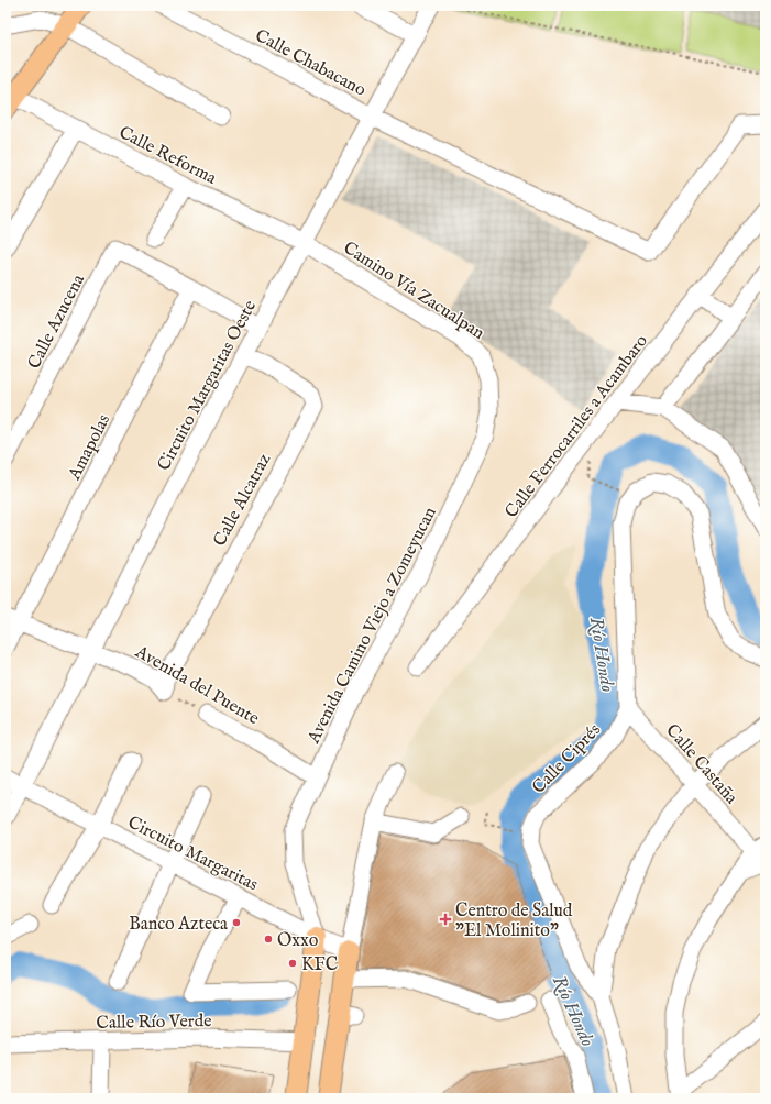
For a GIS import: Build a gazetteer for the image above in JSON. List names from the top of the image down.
{
  "streets": {
    "street": [
      "Calle Chabacano",
      "Calle Reforma",
      "Camino Vía Zacualpan",
      "Calle Azucena",
      "Circuito Margaritas Oeste",
      "Calle Ferrocarriles a Acambaro",
      "Amapolas",
      "Calle Alcatraz",
      "Avenida Camino Viejo a Zomeyucan",
      "Avenida del Puente",
      "Calle Ciprés",
      "Calle Castaña",
      "Circuito Margaritas",
      "Calle Río Verde"
    ]
  },
  "crossings": [
    ["Calle Chabacano", "Circuito Margaritas Oeste"],
    ["Calle Reforma", "Camino Vía Zacualpan"],
    ["Calle Reforma", "Circuito Margaritas Oeste"],
    ["Camino Vía Zacualpan", "Circuito Margaritas Oeste"],
    ["Camino Vía Zacualpan", "Avenida Camino Viejo a Zomeyucan"],
    ["Calle Azucena", "Amapolas"],
    ["Circuito Margaritas Oeste", "Calle Alcatraz"],
    ["Circuito Margaritas Oeste", "Avenida del Puente"],
    ["Circuito Margaritas Oeste", "Circuito Margaritas"],
    ["Amapolas", "Avenida del Puente"],
    ["Calle Alcatraz", "Avenida del Puente"],
    ["Avenida Camino Viejo a Zomeyucan", "Avenida del Puente"],
    ["Avenida Camino Viejo a Zomeyucan", "Circuito Margaritas"],
    ["Calle Ciprés", "Calle Castaña"],
    ["Circuito Margaritas", "Calle Río Verde"]
  ],
  "water": ["Río Hondo"],
  "places": {
    "health": ["Centro de Salud \"El Molinito\""],
    "other": ["Banco Azteca", "Oxxo", "KFC"]
  }
}
